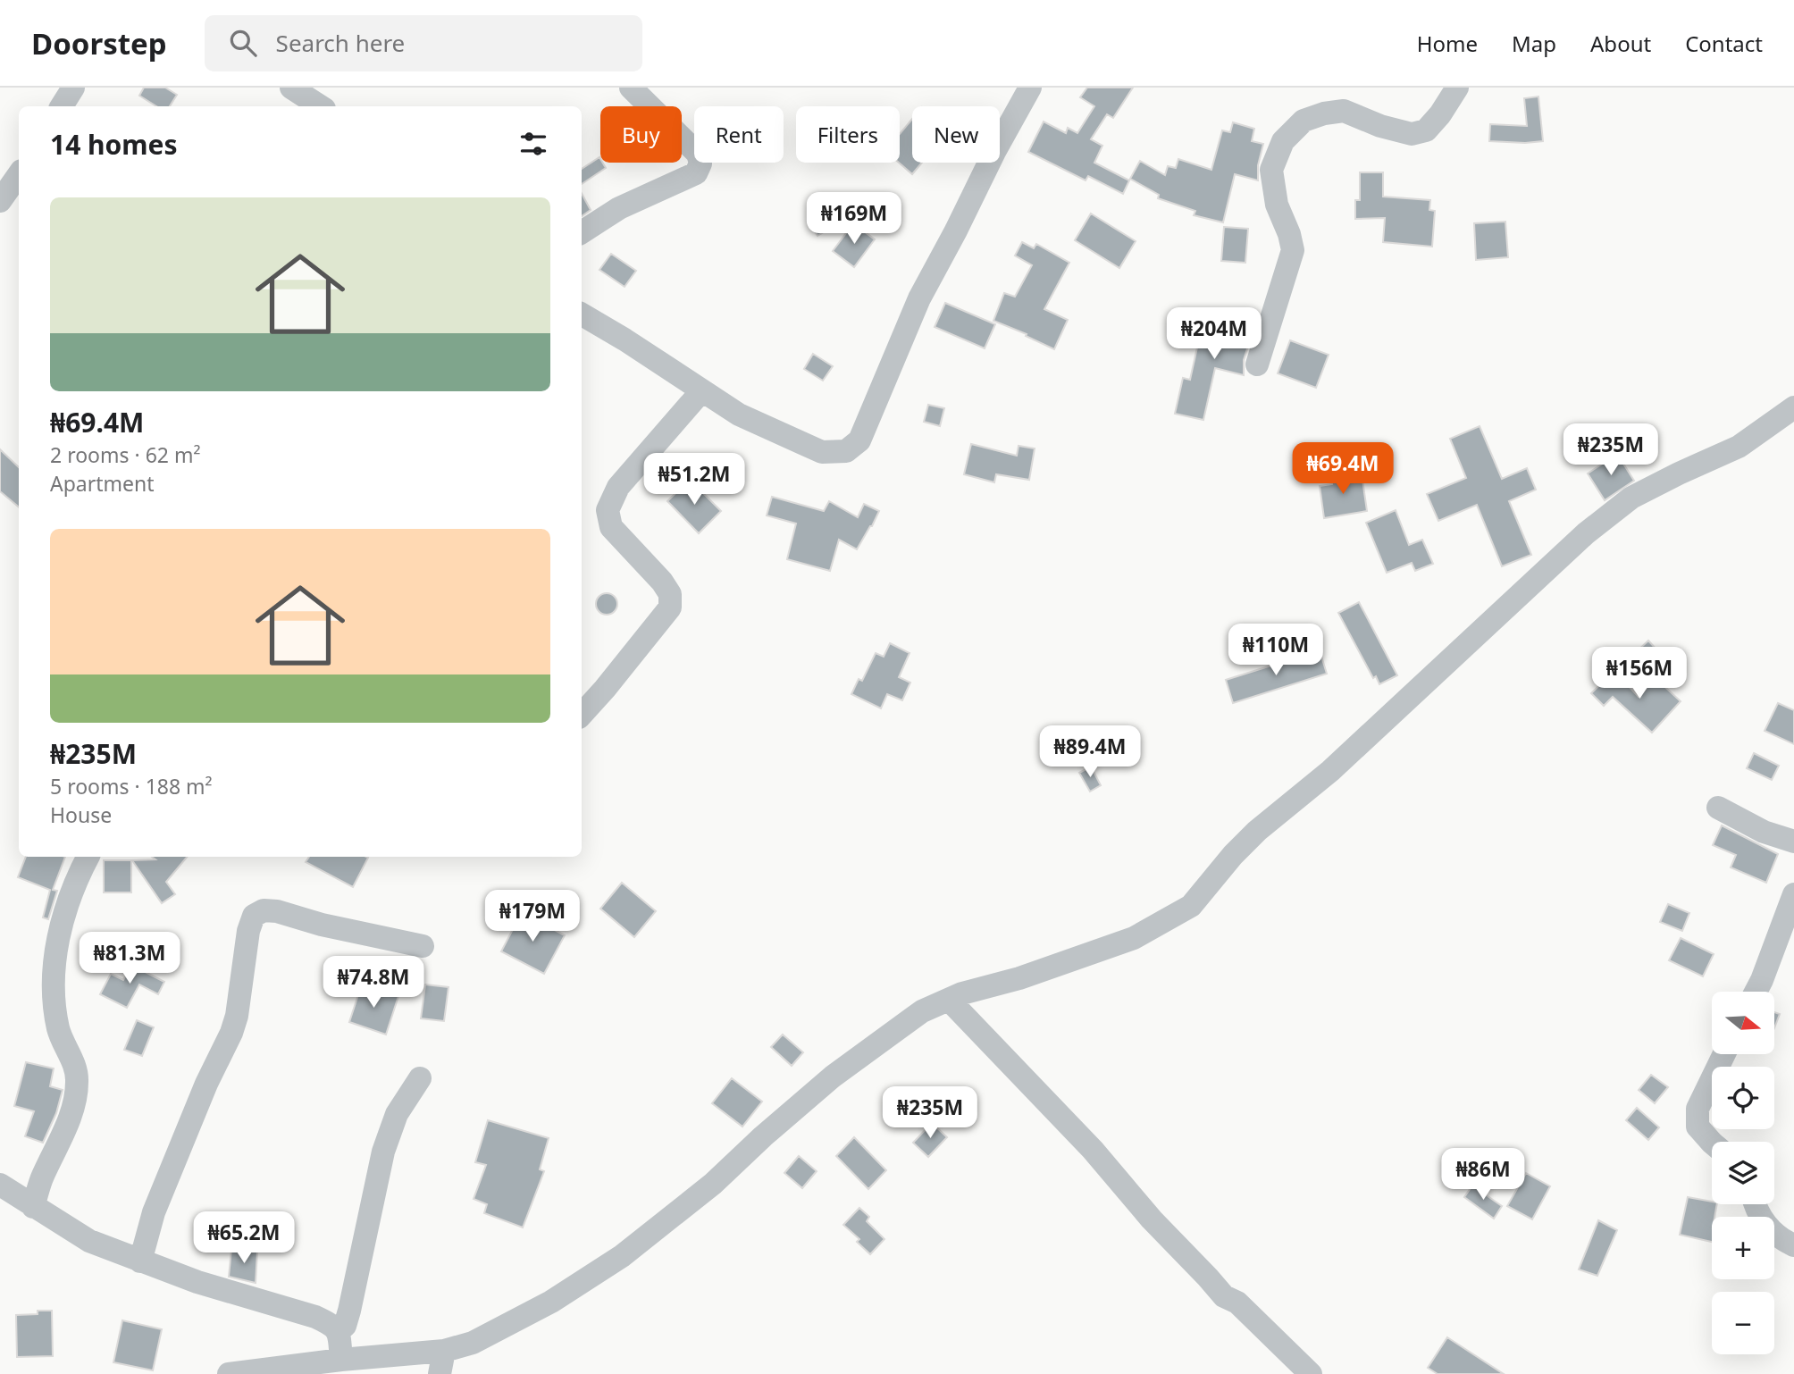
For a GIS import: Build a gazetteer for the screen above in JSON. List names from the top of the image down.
{
  "north": "right",
  "page": {
    "header": "Doorstep",
    "search": "Search here",
    "nav": [
      "Home",
      "Map",
      "About",
      "Contact"
    ],
    "chip": [
      "Buy",
      "Rent",
      "Filters",
      "New"
    ],
    "heading": "14 homes",
    "list": [
      {
        "name": "₦69.4M",
        "note": "2 rooms · 62 m² · Apartment"
      },
      {
        "name": "₦235M",
        "note": "5 rooms · 188 m² · House"
      }
    ],
    "price": [
      "₦169M",
      "₦204M",
      "₦235M",
      "₦69.4M",
      "₦51.2M",
      "₦110M",
      "₦156M",
      "₦89.4M",
      "₦179M",
      "₦81.3M",
      "₦74.8M",
      "₦235M",
      "₦86M",
      "₦65.2M"
    ],
    "map_buttons": ["+", "−"]
  }
}
